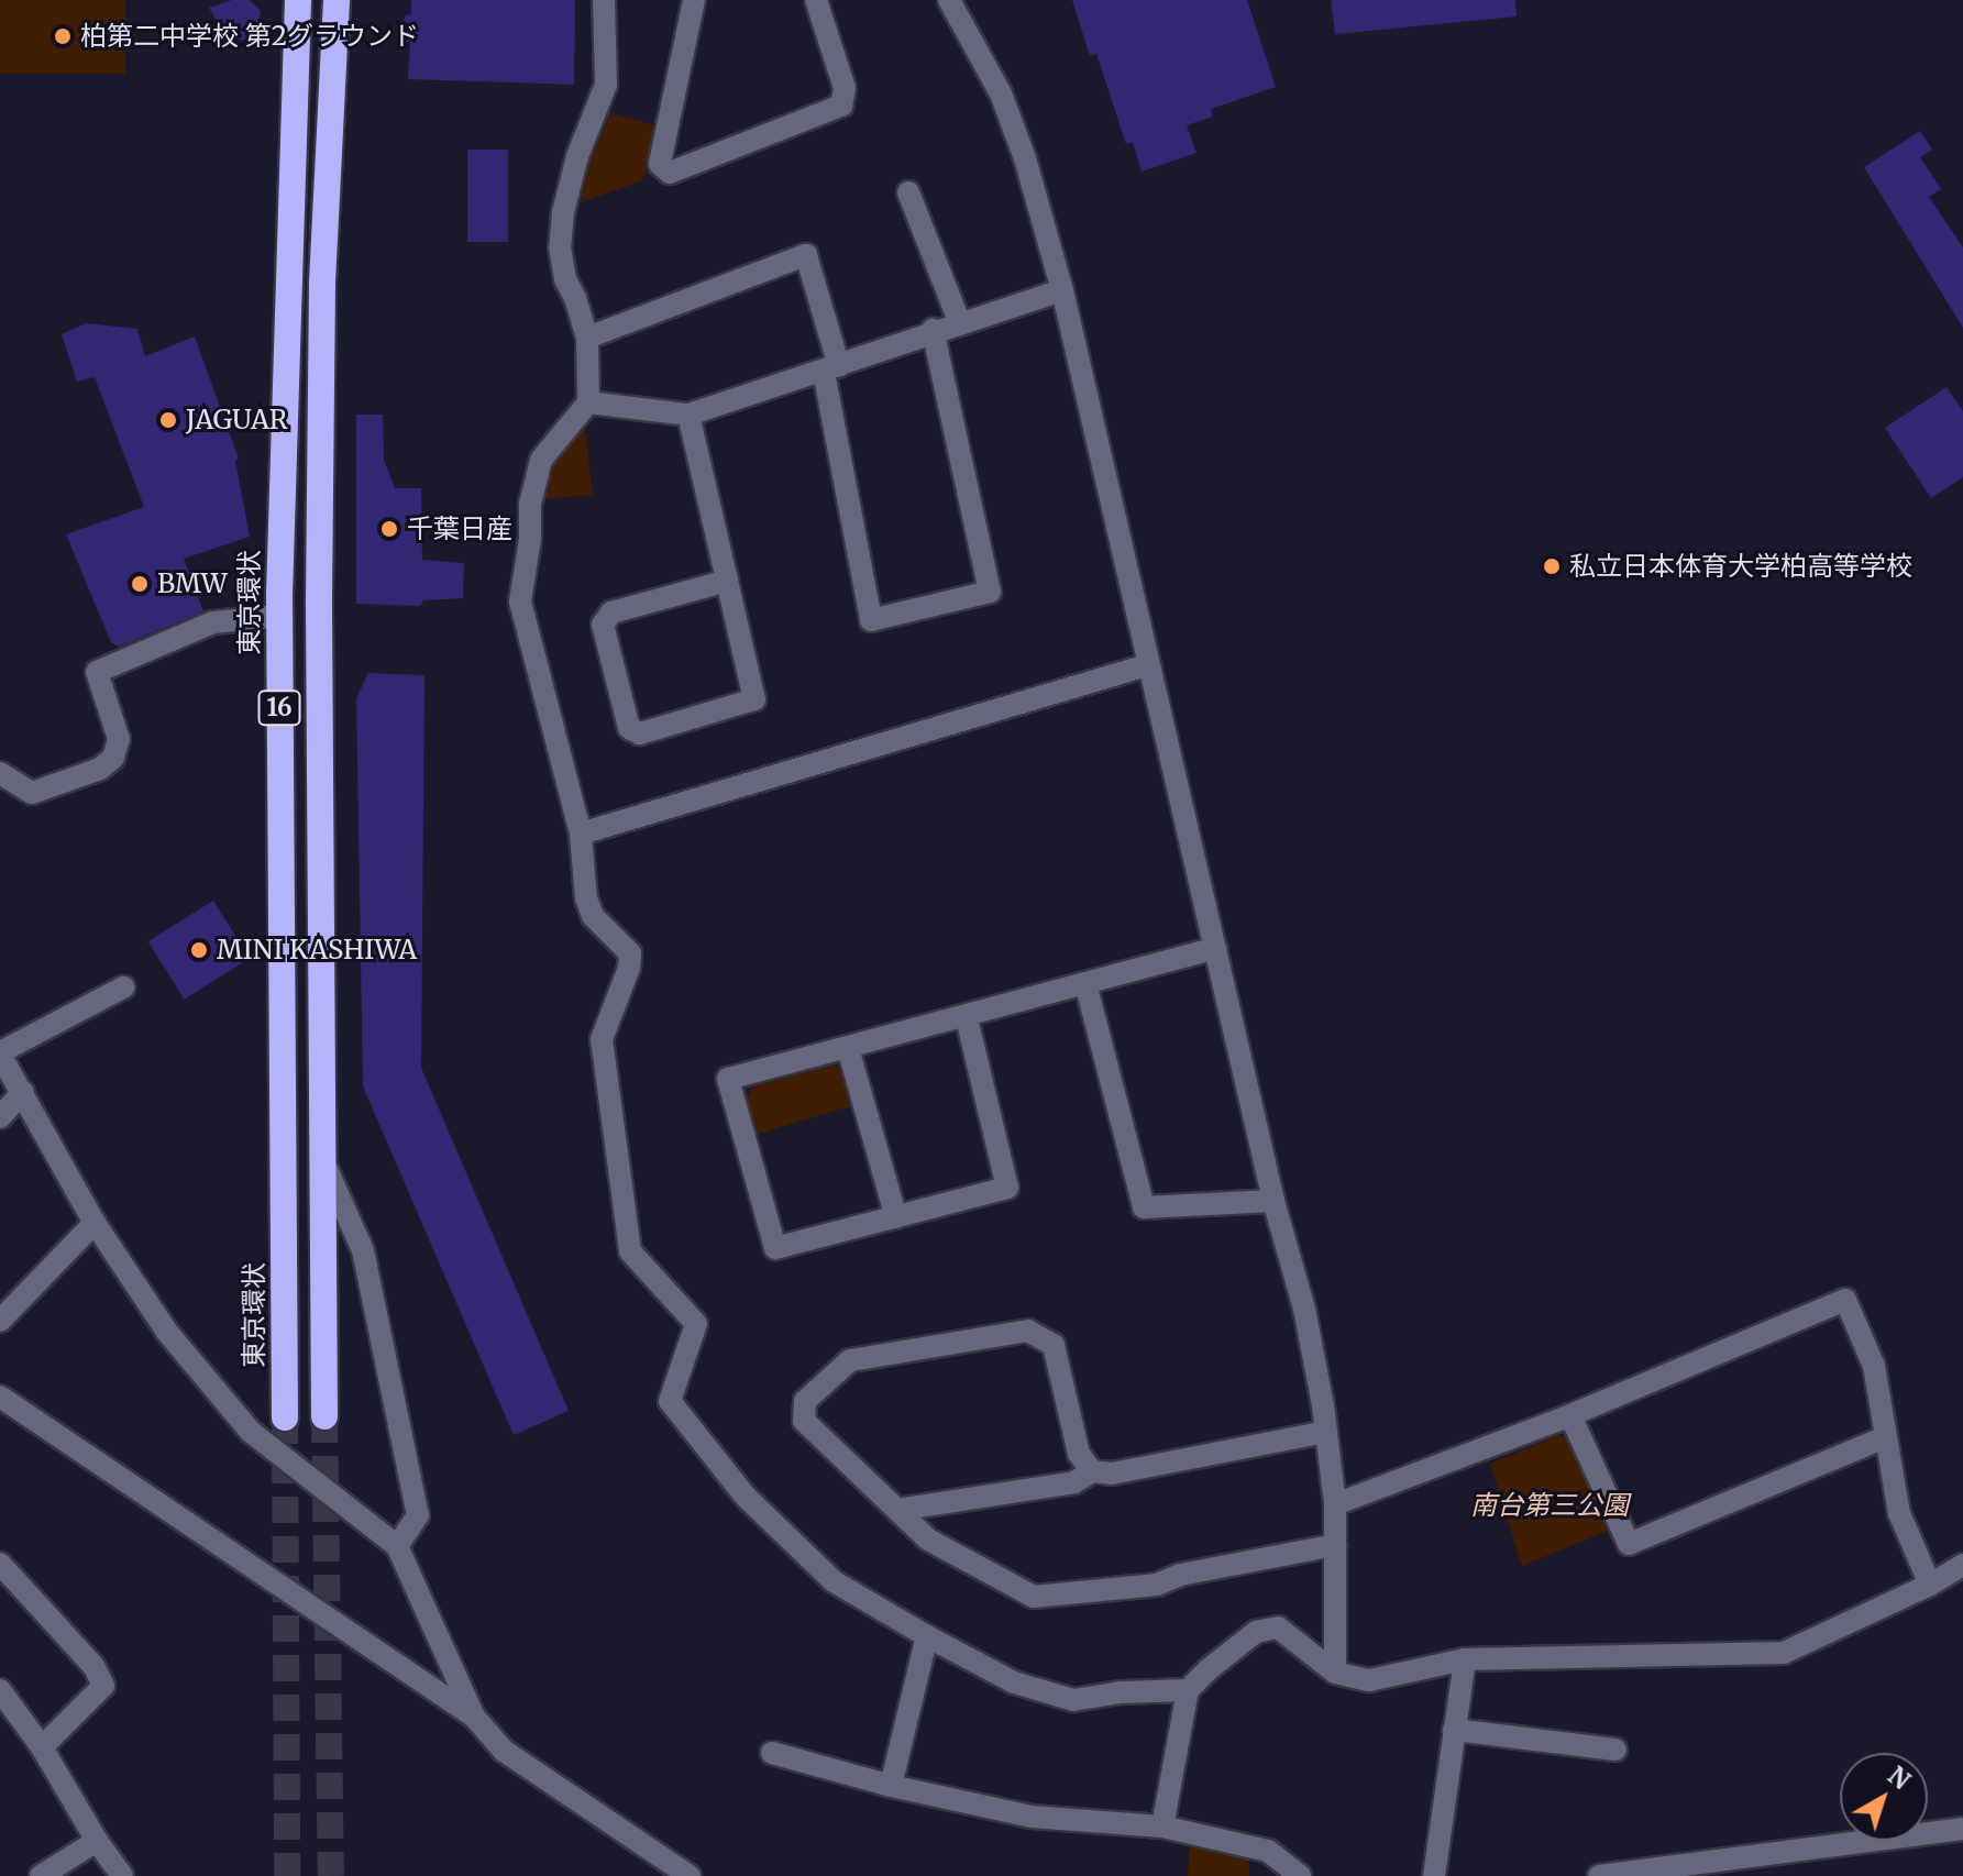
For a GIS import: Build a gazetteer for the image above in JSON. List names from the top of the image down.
{
  "streets": {
    "highway": ["東京環状", "16"]
  },
  "parks": ["南台第三公園"],
  "places": [
    "柏第二中学校 第2グラウンド",
    "JAGUAR",
    "千葉日産",
    "私立日本体育大学柏高等学校",
    "BMW",
    "MINI KASHIWA"
  ],
  "north": "top right"
}
